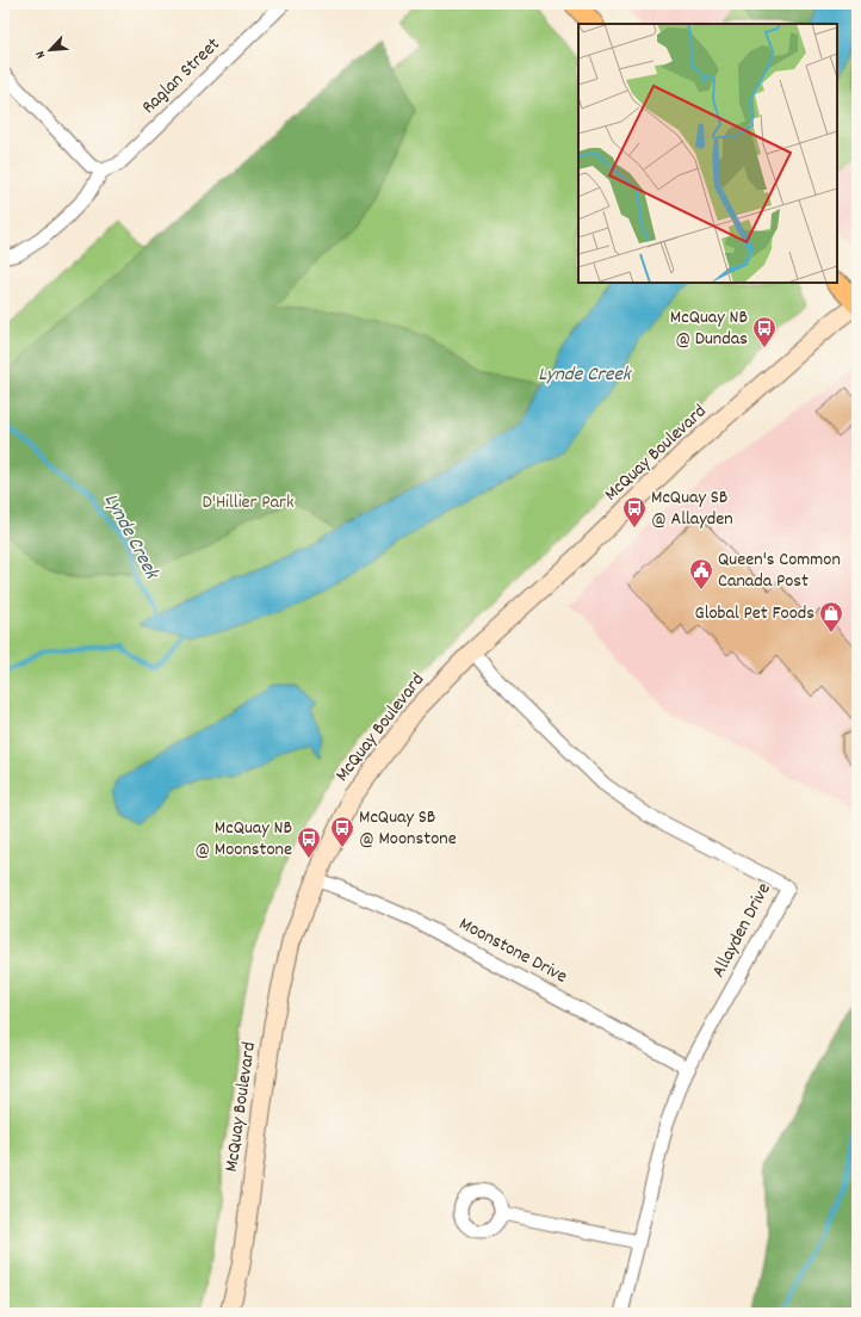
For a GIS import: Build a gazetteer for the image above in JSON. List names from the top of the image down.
{
  "streets": {
    "street": [
      "Raglan Street",
      "McQuay Boulevard",
      "Allayden Drive",
      "Moonstone Drive"
    ]
  },
  "crossings": [
    ["McQuay Boulevard", "Allayden Drive"],
    ["McQuay Boulevard", "Moonstone Drive"],
    ["Allayden Drive", "Moonstone Drive"]
  ],
  "water": ["Lynde Creek"],
  "parks": ["D'Hillier Park"],
  "places": {
    "bus stop": [
      "McQuay NB @ Dundas",
      "McQuay SB @ Allayden",
      "McQuay SB @ Moonstone",
      "McQuay NB @ Moonstone"
    ],
    "public building": ["Queen's Common Canada Post"],
    "shop": ["Global Pet Foods"]
  },
  "north": "bottom left"
}
